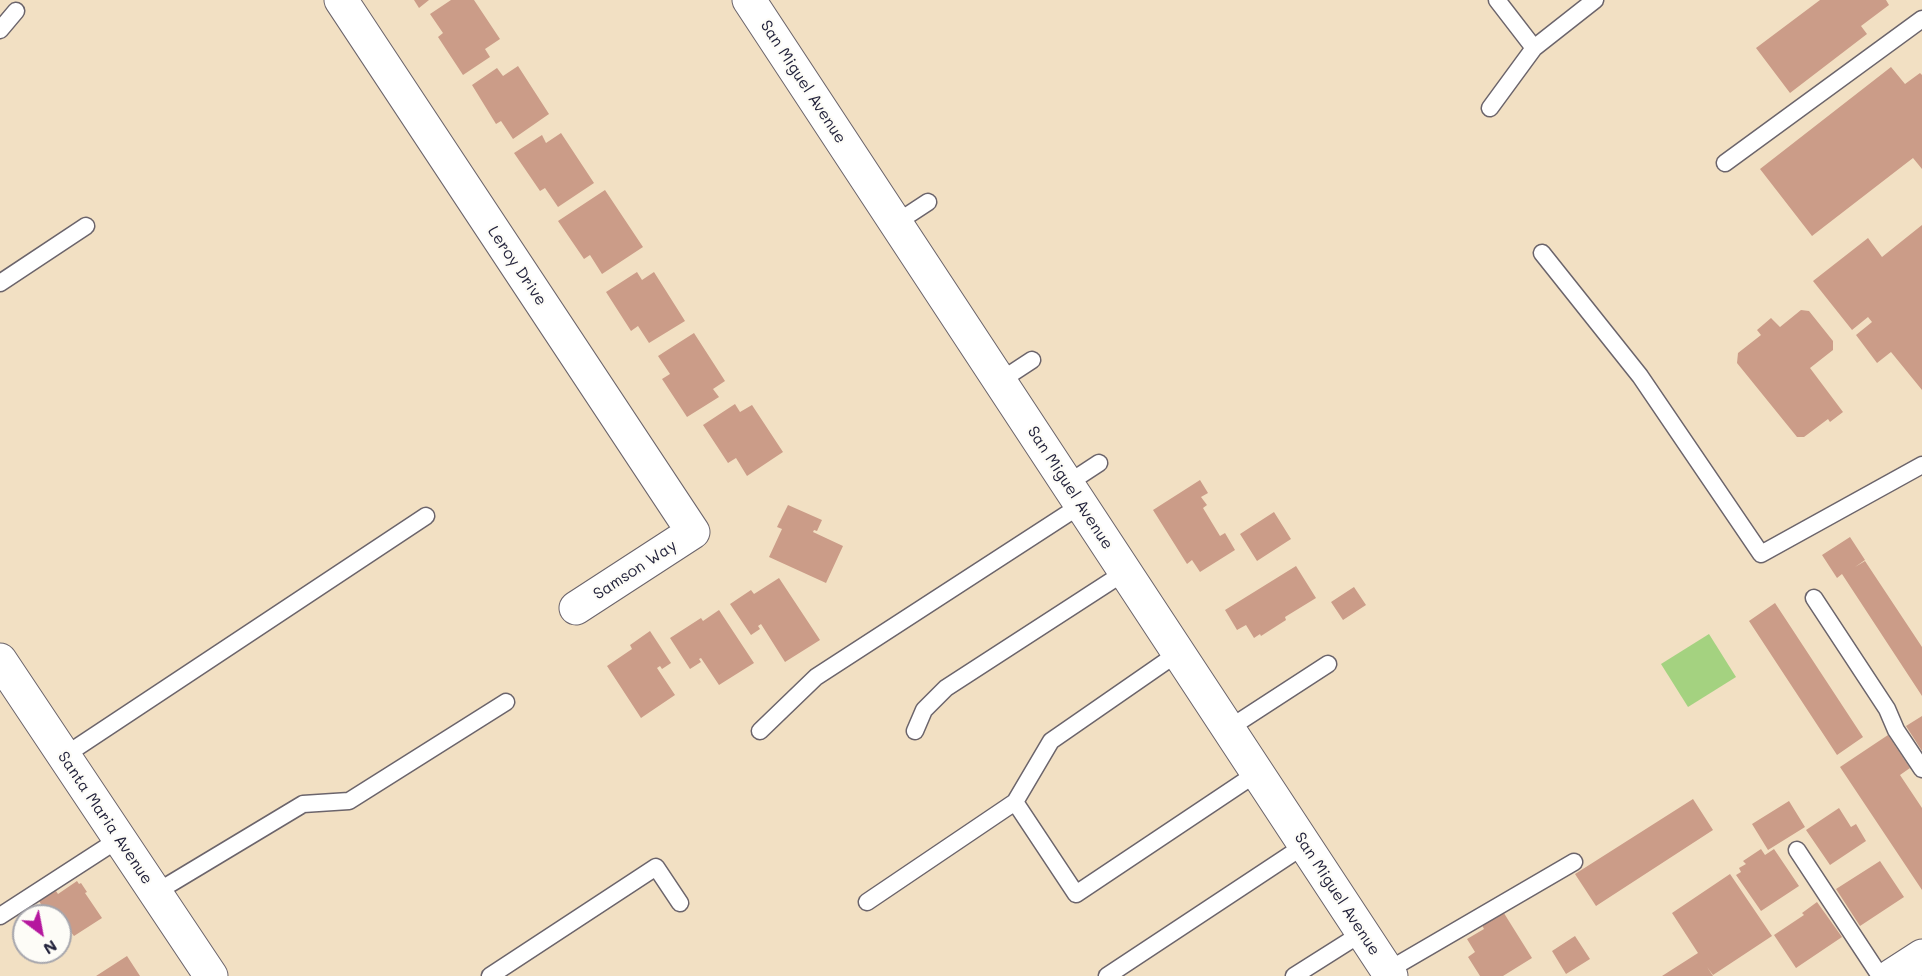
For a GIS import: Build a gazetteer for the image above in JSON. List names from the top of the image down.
{
  "streets": {
    "street": [
      "San Miguel Avenue",
      "Leroy Drive",
      "Samson Way",
      "Santa Maria Avenue"
    ]
  },
  "crossings": [
    ["Leroy Drive", "Samson Way"]
  ],
  "north": "bottom right"
}
